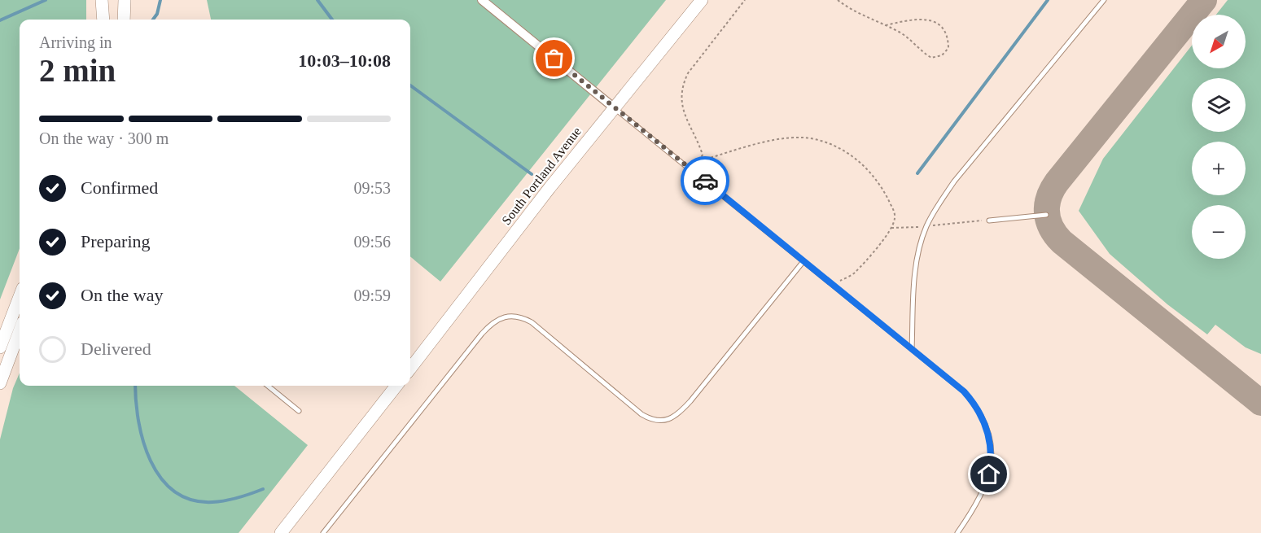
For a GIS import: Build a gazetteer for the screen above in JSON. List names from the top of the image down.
{
  "streets": {
    "main road": ["South Portland Avenue"]
  },
  "north": "bottom left",
  "page": {
    "map_buttons": ["+", "−"],
    "heading": ["2 min", "Arriving in", "10:03–10:08"],
    "bar": "On the way · 300 m",
    "list": [
      ["Confirmed", "09:53"],
      ["Preparing", "09:56"],
      ["On the way", "09:59"],
      "Delivered"
    ]
  }
}
